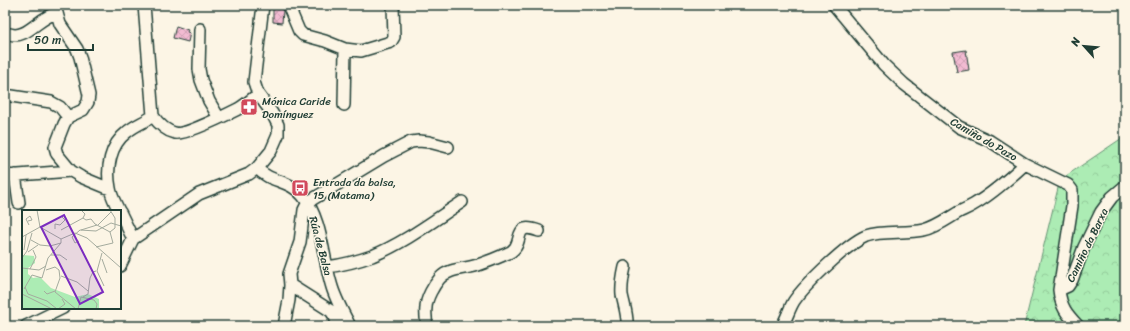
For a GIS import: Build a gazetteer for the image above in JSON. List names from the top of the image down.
{
  "streets": {
    "street": ["Camiño do Pazo", "Camiño da Barxa", "Rúa de Balsa"]
  },
  "crossings": [
    ["Camiño do Pazo", "Camiño da Barxa"]
  ],
  "places": {
    "pharmacy": ["Mónica Caride Domínguez"],
    "bus stop": ["Entrada da balsa, 15 (Matama)"]
  },
  "scale_bar": "50 m",
  "north": "top left"
}
